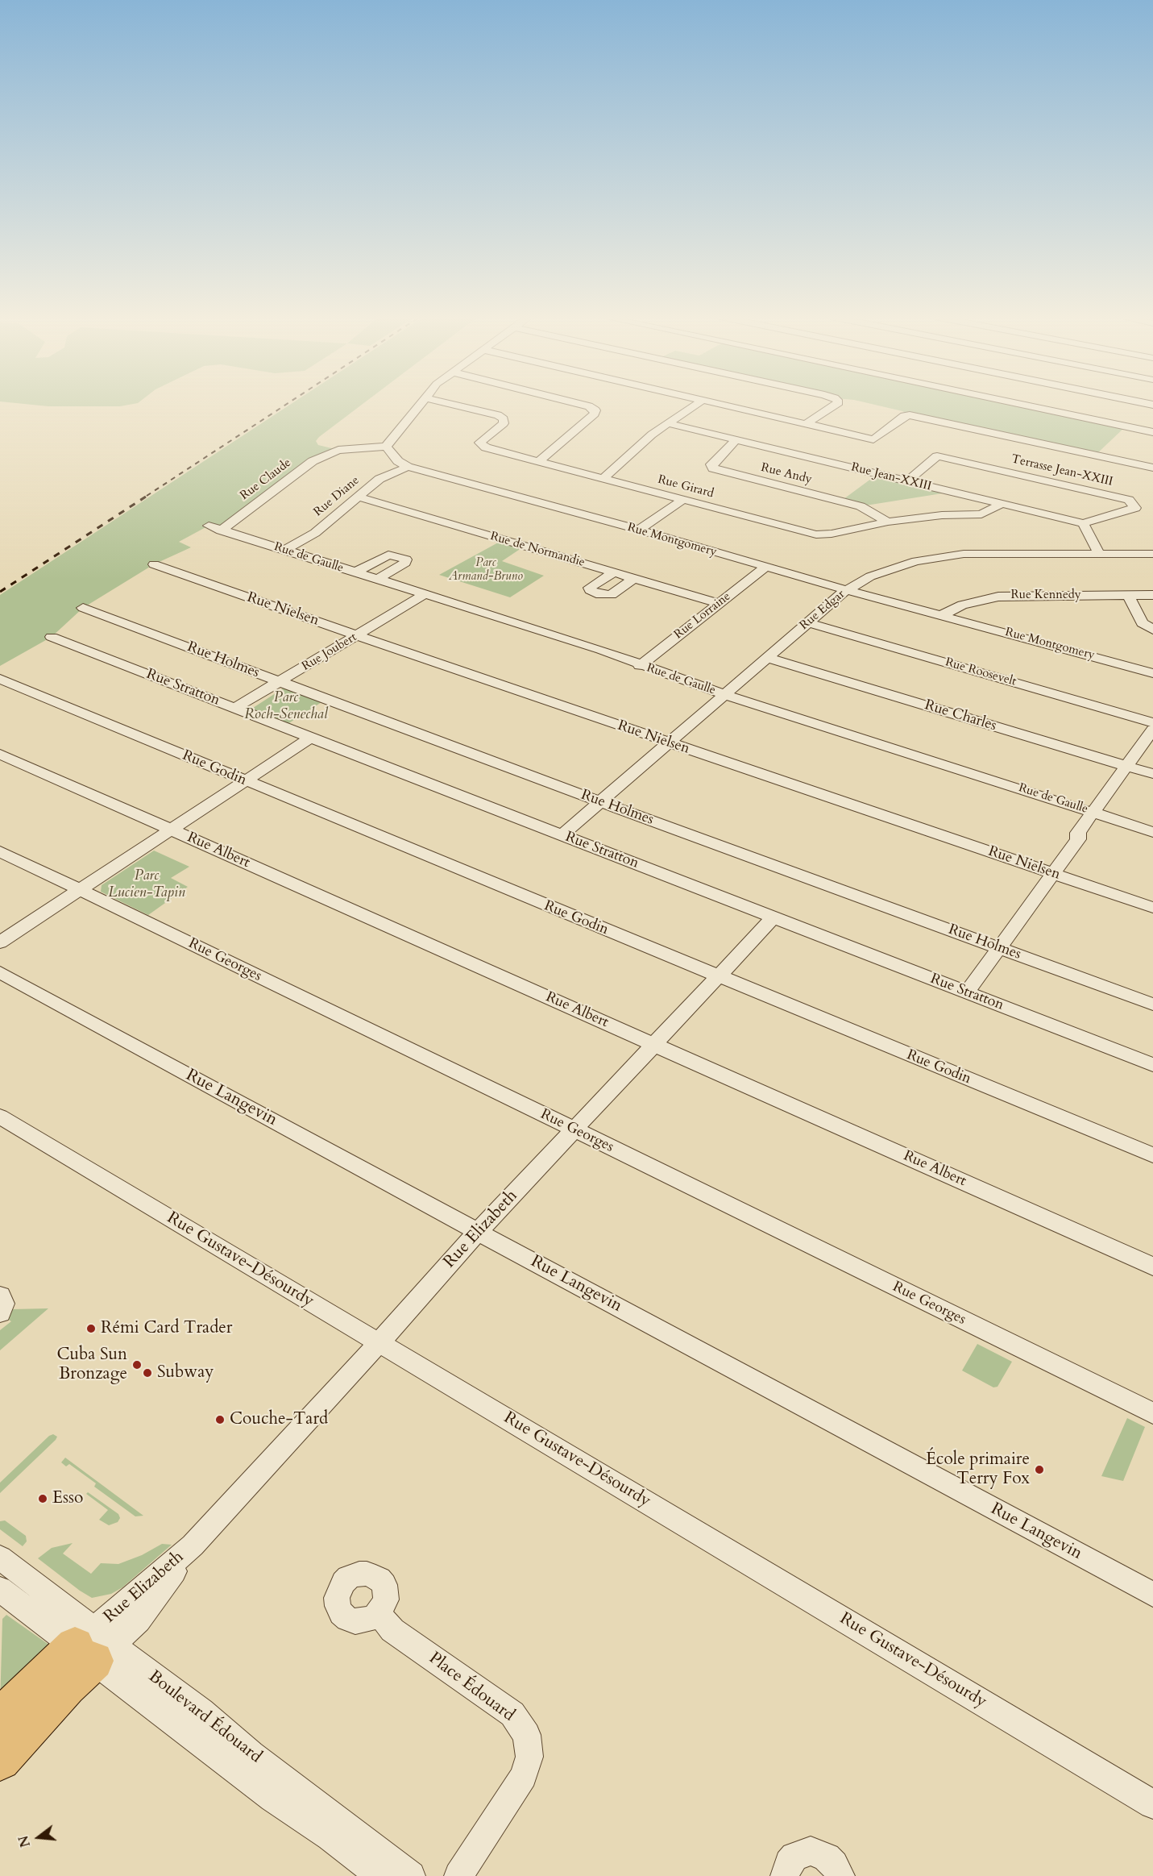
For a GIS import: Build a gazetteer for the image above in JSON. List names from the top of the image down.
{
  "streets": {
    "street": [
      "Terrasse Jean-XXIII",
      "Rue Andy",
      "Rue Jean-XXIII",
      "Rue Claude",
      "Rue Girard",
      "Rue Diane",
      "Rue Montgomery",
      "Rue de Normandie",
      "Rue de Gaulle",
      "Rue Kennedy",
      "Rue Nielsen",
      "Rue Edgar",
      "Rue Lorraine",
      "Rue Joubert",
      "Rue Holmes",
      "Rue Roosevelt",
      "Rue Stratton",
      "Rue Charles",
      "Rue Godin",
      "Rue Albert",
      "Rue Georges",
      "Rue Langevin",
      "Rue Elizabeth",
      "Rue Gustave-Désourdy",
      "Place Édouard",
      "Boulevard Édouard"
    ]
  },
  "crossings": [
    ["Terrasse Jean-XXIII", "Rue Jean-XXIII"],
    ["Rue Andy", "Rue Jean-XXIII"],
    ["Rue Andy", "Rue Girard"],
    ["Rue Jean-XXIII", "Rue Girard"],
    ["Rue Claude", "Rue Montgomery"],
    ["Rue Claude", "Rue de Gaulle"],
    ["Rue Diane", "Rue Montgomery"],
    ["Rue Diane", "Rue de Normandie"],
    ["Rue Diane", "Rue de Gaulle"],
    ["Rue Montgomery", "Rue Kennedy"],
    ["Rue Montgomery", "Rue Edgar"],
    ["Rue Montgomery", "Rue Lorraine"],
    ["Rue de Normandie", "Rue Lorraine"],
    ["Rue de Gaulle", "Rue Edgar"],
    ["Rue de Gaulle", "Rue Lorraine"],
    ["Rue de Gaulle", "Rue Joubert"],
    ["Rue Nielsen", "Rue Edgar"],
    ["Rue Nielsen", "Rue Joubert"],
    ["Rue Edgar", "Rue Holmes"],
    ["Rue Edgar", "Rue Roosevelt"],
    ["Rue Edgar", "Rue Stratton"],
    ["Rue Edgar", "Rue Charles"],
    ["Rue Joubert", "Rue Holmes"],
    ["Rue Joubert", "Rue Stratton"],
    ["Rue Stratton", "Rue Elizabeth"],
    ["Rue Godin", "Rue Elizabeth"],
    ["Rue Albert", "Rue Elizabeth"],
    ["Rue Georges", "Rue Elizabeth"],
    ["Rue Langevin", "Rue Elizabeth"],
    ["Rue Elizabeth", "Rue Gustave-Désourdy"],
    ["Rue Elizabeth", "Boulevard Édouard"]
  ],
  "parks": ["Parc Armand-Bruno", "Parc Roch-Senechal", "Parc Lucien-Tapin"],
  "places": [
    "Rémi Card Trader",
    "Cuba Sun Bronzage",
    "Subway",
    "Couche-Tard",
    "École primaire Terry Fox",
    "Esso"
  ],
  "north": "left"
}
